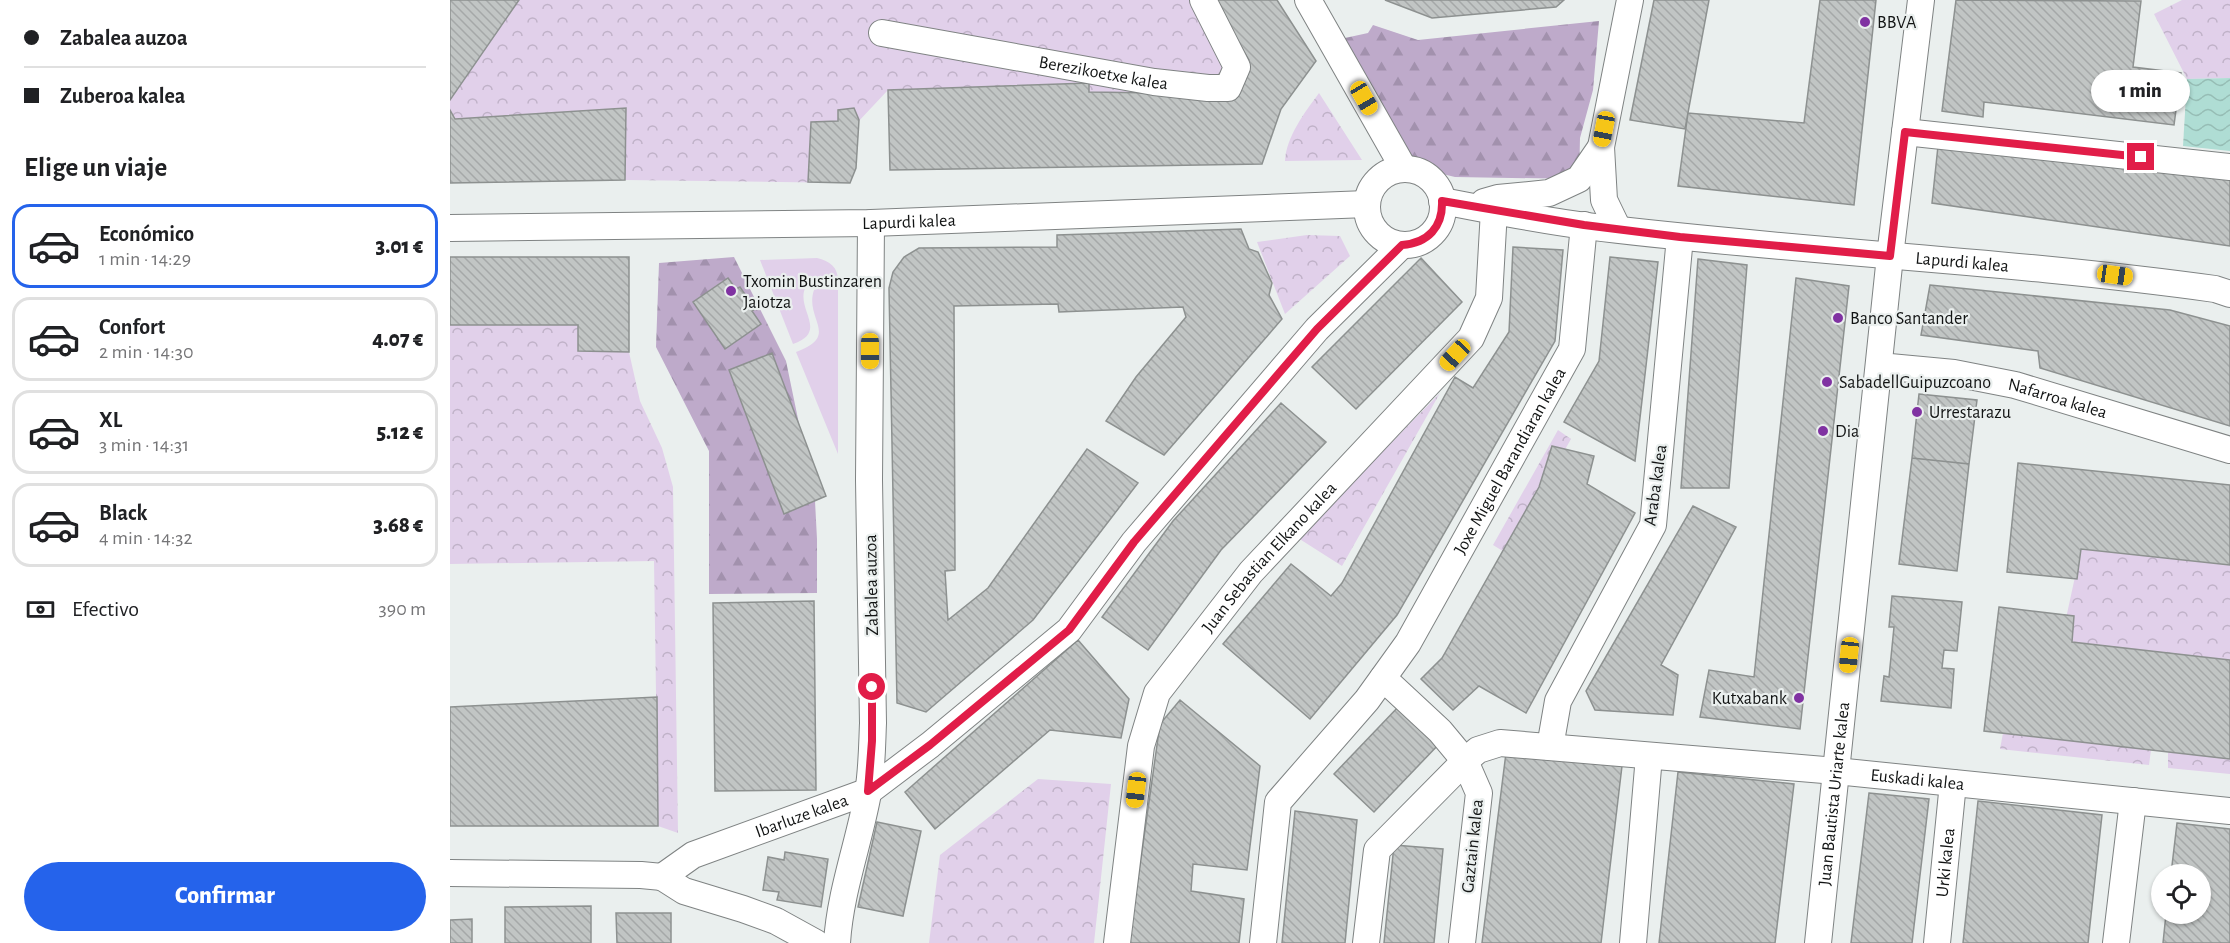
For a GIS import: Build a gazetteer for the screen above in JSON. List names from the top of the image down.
{
  "streets": {
    "street": [
      "Berezikoetxe kalea",
      "Lapurdi kalea",
      "Nafarroa kalea",
      "Joxe Miguel Barandiaran kalea",
      "Araba kalea",
      "Juan Sebastian Elkano kalea",
      "Zabalea auzoa",
      "Euskadi kalea",
      "Juan Bautista Uriarte kalea",
      "Ibarluze kalea",
      "Gaztain kalea",
      "Urki kalea"
    ]
  },
  "crossings": [
    ["Lapurdi kalea", "Joxe Miguel Barandiaran kalea"],
    ["Lapurdi kalea", "Araba kalea"],
    ["Lapurdi kalea", "Juan Sebastian Elkano kalea"],
    ["Lapurdi kalea", "Zabalea auzoa"],
    ["Lapurdi kalea", "Juan Bautista Uriarte kalea"],
    ["Lapurdi kalea", "Ibarluze kalea"],
    ["Nafarroa kalea", "Juan Bautista Uriarte kalea"],
    ["Joxe Miguel Barandiaran kalea", "Gaztain kalea"],
    ["Araba kalea", "Euskadi kalea"],
    ["Zabalea auzoa", "Ibarluze kalea"],
    ["Euskadi kalea", "Juan Bautista Uriarte kalea"],
    ["Euskadi kalea", "Gaztain kalea"],
    ["Euskadi kalea", "Urki kalea"]
  ],
  "places": [
    "BBVA",
    "Txomin Bustinzaren Jaiotza",
    "Banco Santander",
    "SabadellGuipuzcoano",
    "Urrestarazu",
    "Dia",
    "Kutxabank"
  ],
  "page": {
    "banner": ["Zabalea auzoa", "Zuberoa kalea"],
    "bubble": "1 min",
    "heading": "Elige un viaje",
    "list": [
      {
        "name": "Económico",
        "note": "1 min · 14:29",
        "value": "3.01 €"
      },
      {
        "name": "Confort",
        "note": "2 min · 14:30",
        "value": "4.07 €"
      },
      {
        "name": "XL",
        "note": "3 min · 14:31",
        "value": "5.12 €"
      },
      {
        "name": "Black",
        "note": "4 min · 14:32",
        "value": "3.68 €"
      }
    ],
    "pay": ["Efectivo", "390 m"],
    "buttons": "Confirmar"
  }
}
